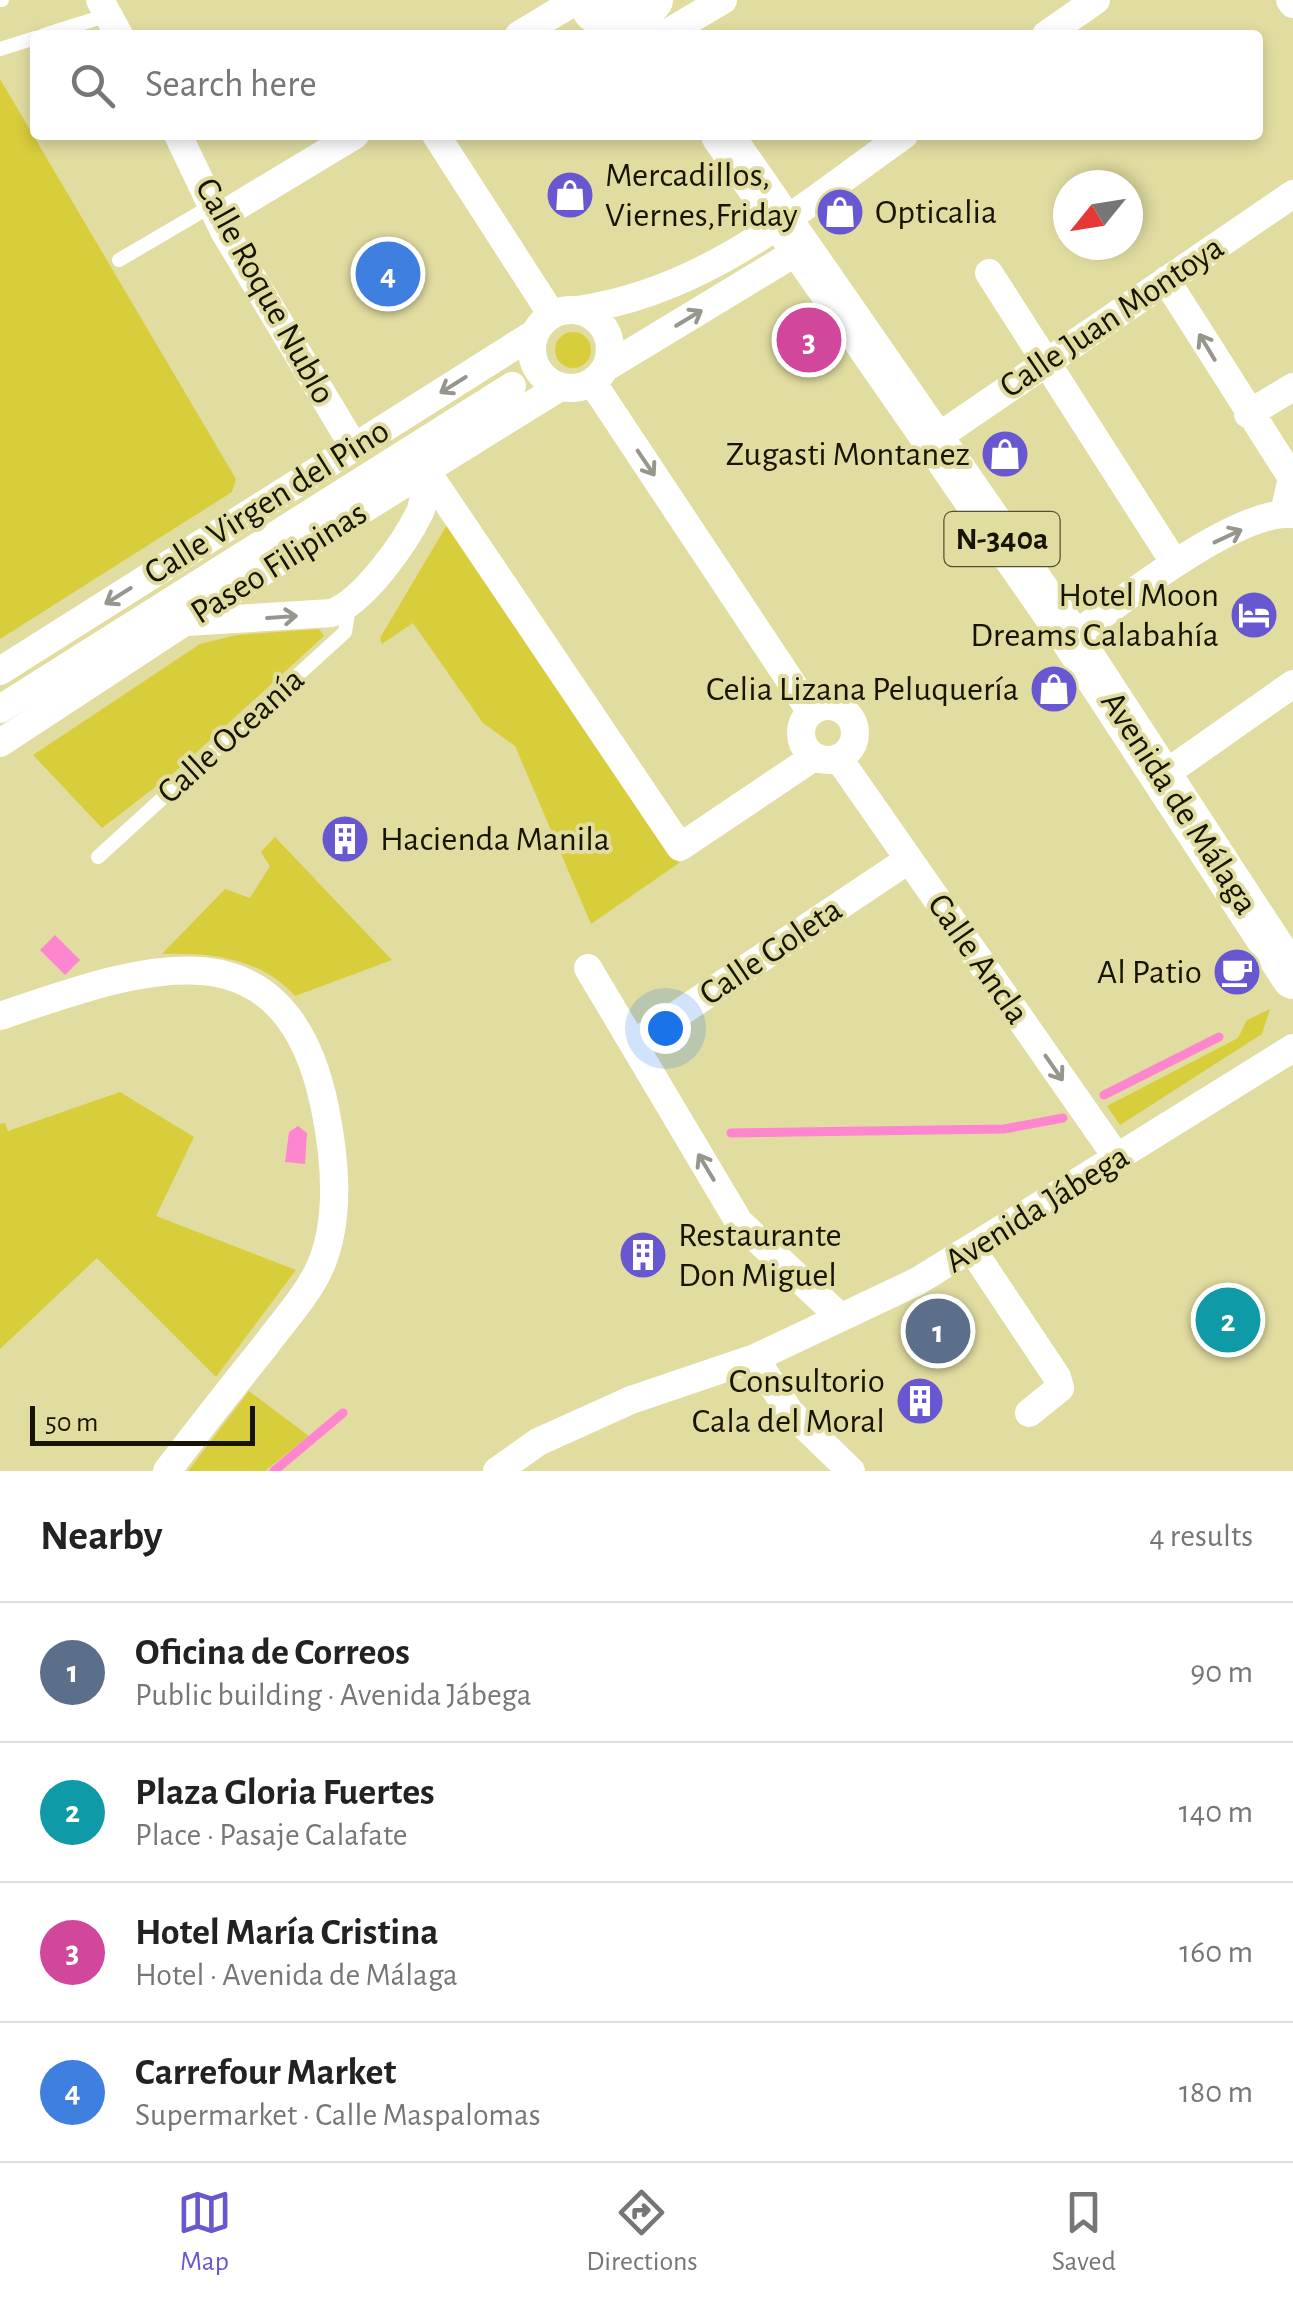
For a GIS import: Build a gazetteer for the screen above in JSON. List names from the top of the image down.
{
  "streets": {
    "main road": ["N-340a", "Avenida de Málaga"],
    "street": [
      "Calle Roque Nublo",
      "Calle Juan Montoya",
      "Calle Virgen del Pino",
      "Paseo Filipinas",
      "Calle Oceanía",
      "Calle Goleta",
      "Calle Ancla",
      "Avenida Jábega"
    ]
  },
  "crossings": [
    ["Calle Roque Nublo", "Calle Virgen del Pino"],
    ["Calle Juan Montoya", "Avenida de Málaga"],
    ["Calle Virgen del Pino", "Paseo Filipinas"],
    ["Paseo Filipinas", "Calle Oceanía"],
    ["Calle Goleta", "Calle Ancla"],
    ["Calle Ancla", "Avenida Jábega"]
  ],
  "one_way": ["Calle Ancla"],
  "places": {
    "shop": [
      "Mercadillos, Viernes,Friday",
      "Opticalia",
      "Zugasti Montanez",
      "Celia Lizana Peluquería"
    ],
    "hotel": ["Hotel Moon Dreams Calabahía"],
    "building": ["Hacienda Manila", "Restaurante Don Miguel", "Consultorio Cala del Moral"],
    "cafe": ["Al Patio"]
  },
  "scale_bar": "50 m",
  "north": "bottom left",
  "page": {
    "search": "Search here",
    "pins": [
      "4",
      "3",
      "2",
      "1"
    ],
    "scale": "50 m",
    "heading": ["Nearby", "4 results"],
    "list": [
      {
        "mark": "1",
        "name": "Oficina de Correos",
        "note": "Public building · Avenida Jábega",
        "value": "90 m"
      },
      {
        "mark": "2",
        "name": "Plaza Gloria Fuertes",
        "note": "Place · Pasaje Calafate",
        "value": "140 m"
      },
      {
        "mark": "3",
        "name": "Hotel María Cristina",
        "note": "Hotel · Avenida de Málaga",
        "value": "160 m"
      },
      {
        "mark": "4",
        "name": "Carrefour Market",
        "note": "Supermarket · Calle Maspalomas",
        "value": "180 m"
      }
    ],
    "nav": ["Map", "Directions", "Saved"]
  }
}
